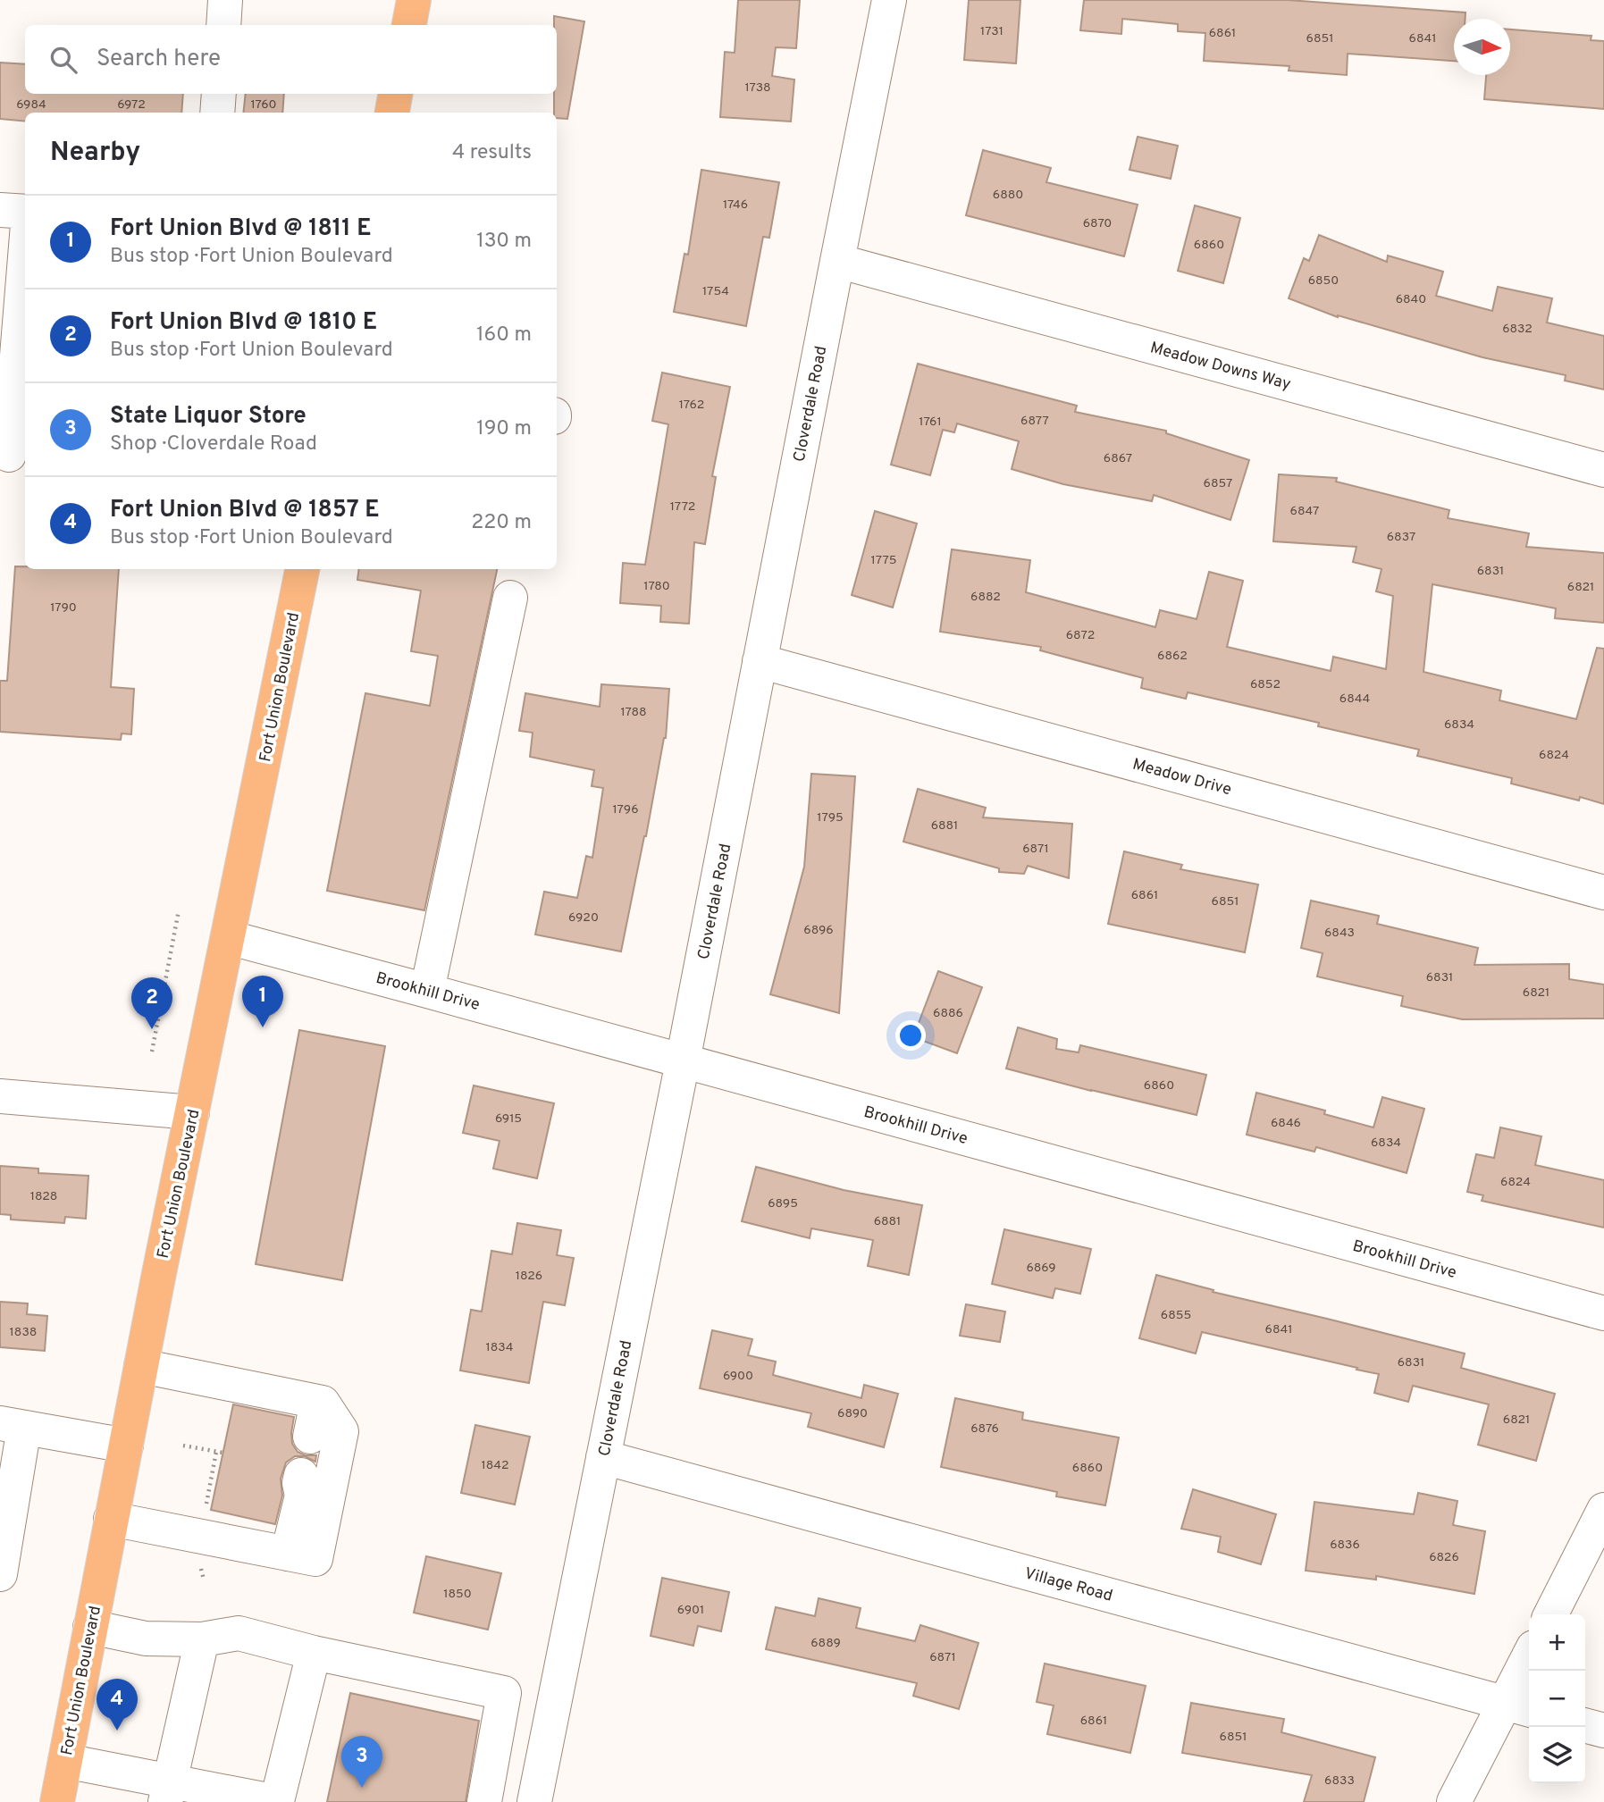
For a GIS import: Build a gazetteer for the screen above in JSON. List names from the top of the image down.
{
  "streets": {
    "main road": ["Fort Union Boulevard"],
    "street": [
      "Meadow Downs Way",
      "Cloverdale Road",
      "Meadow Drive",
      "Brookhill Drive",
      "Village Road"
    ]
  },
  "crossings": [
    ["Meadow Downs Way", "Cloverdale Road"],
    ["Cloverdale Road", "Meadow Drive"],
    ["Cloverdale Road", "Brookhill Drive"],
    ["Cloverdale Road", "Village Road"],
    ["Fort Union Boulevard", "Brookhill Drive"]
  ],
  "house_numbers": [
    "1731",
    "6861",
    "6851",
    "6841",
    "1738",
    "6984",
    "6972",
    "1760",
    "6880",
    "1746",
    "6870",
    "6860",
    "6850",
    "1754",
    "6840",
    "6832",
    "1762",
    "6877",
    "1761",
    "6867",
    "6857",
    "1772",
    "6847",
    "6837",
    "1775",
    "6831",
    "1780",
    "6821",
    "6882",
    "1790",
    "6872",
    "6862",
    "6852",
    "6844",
    "1788",
    "6834",
    "6824",
    "1796",
    "1795",
    "6881",
    "6871",
    "6861",
    "6851",
    "6920",
    "6896",
    "6843",
    "6831",
    "6821",
    "6886",
    "6860",
    "6915",
    "6846",
    "6834",
    "6824",
    "1828",
    "6895",
    "6881",
    "6869",
    "1826",
    "6855",
    "6841",
    "1838",
    "1834",
    "6831",
    "6900",
    "6890",
    "6821",
    "6876",
    "1842",
    "6860",
    "6836",
    "6826",
    "1850",
    "6901",
    "6889",
    "6871",
    "6861",
    "6851",
    "6833"
  ],
  "north": "right",
  "page": {
    "search": "Search here",
    "heading": ["Nearby", "4 results"],
    "list": [
      {
        "mark": "1",
        "name": "Fort Union Blvd @ 1811 E",
        "note": "Bus stop · Fort Union Boulevard",
        "value": "130 m"
      },
      {
        "mark": "2",
        "name": "Fort Union Blvd @ 1810 E",
        "note": "Bus stop · Fort Union Boulevard",
        "value": "160 m"
      },
      {
        "mark": "3",
        "name": "State Liquor Store",
        "note": "Shop · Cloverdale Road",
        "value": "190 m"
      },
      {
        "mark": "4",
        "name": "Fort Union Blvd @ 1857 E",
        "note": "Bus stop · Fort Union Boulevard",
        "value": "220 m"
      }
    ],
    "pins": [
      "1",
      "2",
      "4",
      "3"
    ],
    "map_buttons": ["+", "−"]
  }
}
